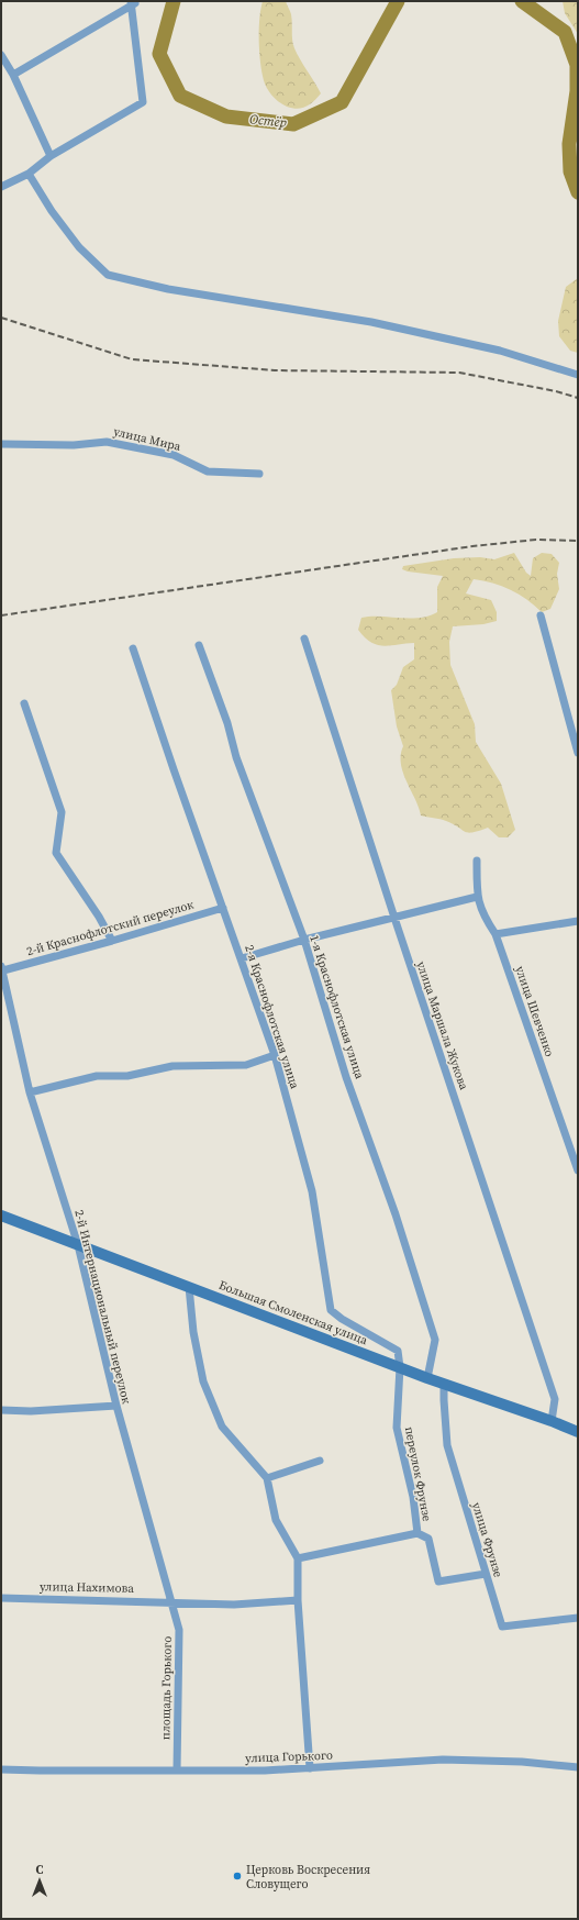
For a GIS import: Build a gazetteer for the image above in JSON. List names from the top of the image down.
{
  "streets": {
    "main road": ["Большая Смоленская улица"],
    "street": [
      "улица Мира",
      "2-й Краснофлотский переулок",
      "1-я Краснофлотская улица",
      "улица Шевченко",
      "2-я Краснофлотская улица",
      "улица Маршала Жукова",
      "2-й Интернациональный переулок",
      "переулок Фрунзе",
      "улица Фрунзе",
      "улица Нахимова",
      "площадь Горького",
      "улица Горького"
    ]
  },
  "crossings": [
    ["2-й Краснофлотский переулок", "2-я Краснофлотская улица"],
    ["2-й Краснофлотский переулок", "2-й Интернациональный переулок"],
    ["1-я Краснофлотская улица", "Большая Смоленская улица"],
    ["2-я Краснофлотская улица", "Большая Смоленская улица"],
    ["2-я Краснофлотская улица", "переулок Фрунзе"],
    ["улица Маршала Жукова", "Большая Смоленская улица"],
    ["2-й Интернациональный переулок", "Большая Смоленская улица"],
    ["2-й Интернациональный переулок", "улица Нахимова"],
    ["2-й Интернациональный переулок", "площадь Горького"],
    ["Большая Смоленская улица", "переулок Фрунзе"],
    ["Большая Смоленская улица", "улица Фрунзе"],
    ["переулок Фрунзе", "улица Фрунзе"],
    ["улица Нахимова", "площадь Горького"],
    ["площадь Горького", "улица Горького"]
  ],
  "water": ["Остёр"],
  "places": ["Церковь Воскресения Словущего"],
  "north": "top"
}
